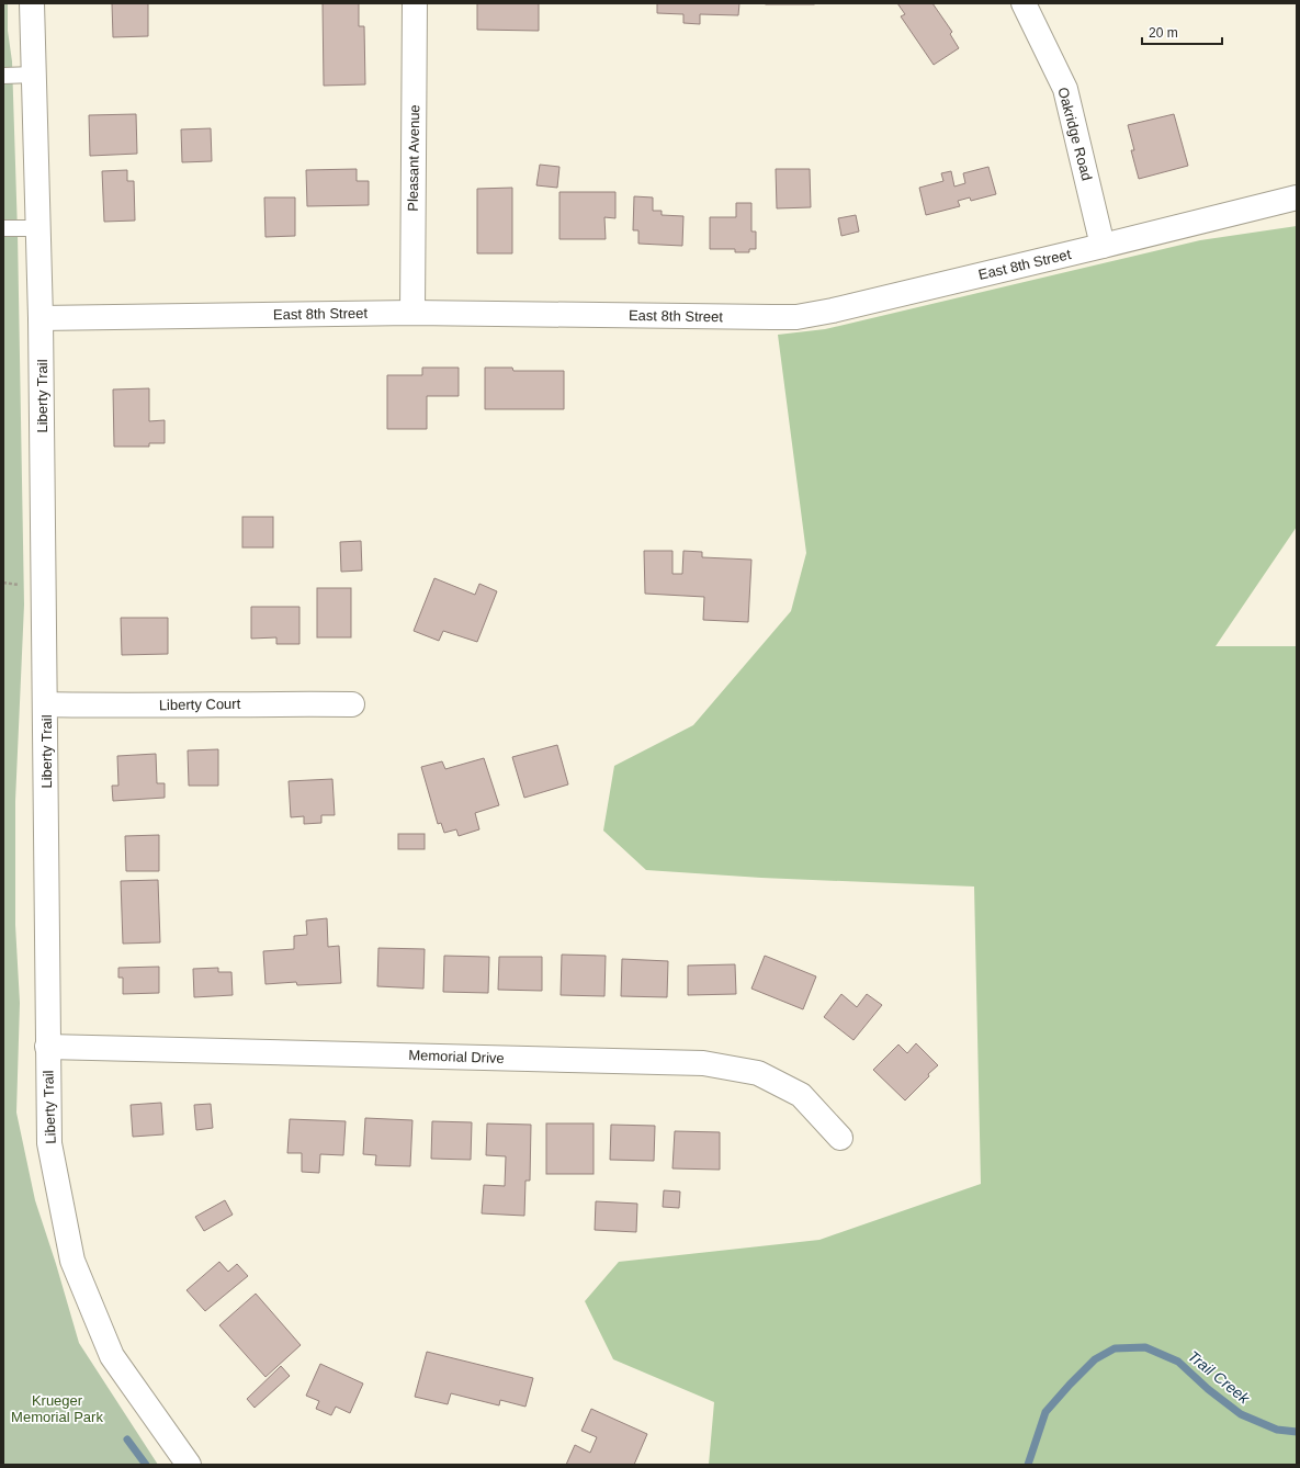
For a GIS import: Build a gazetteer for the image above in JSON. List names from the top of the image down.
{
  "streets": {
    "street": [
      "Oakridge Road",
      "Pleasant Avenue",
      "East 8th Street",
      "Liberty Trail",
      "Liberty Court",
      "Memorial Drive"
    ]
  },
  "crossings": [
    ["Oakridge Road", "East 8th Street"],
    ["Pleasant Avenue", "East 8th Street"],
    ["East 8th Street", "Liberty Trail"],
    ["Liberty Trail", "Liberty Court"],
    ["Liberty Trail", "Memorial Drive"]
  ],
  "water": ["Trail Creek"],
  "parks": ["Krueger Memorial Park"],
  "scale_bar": "20 m"
}
